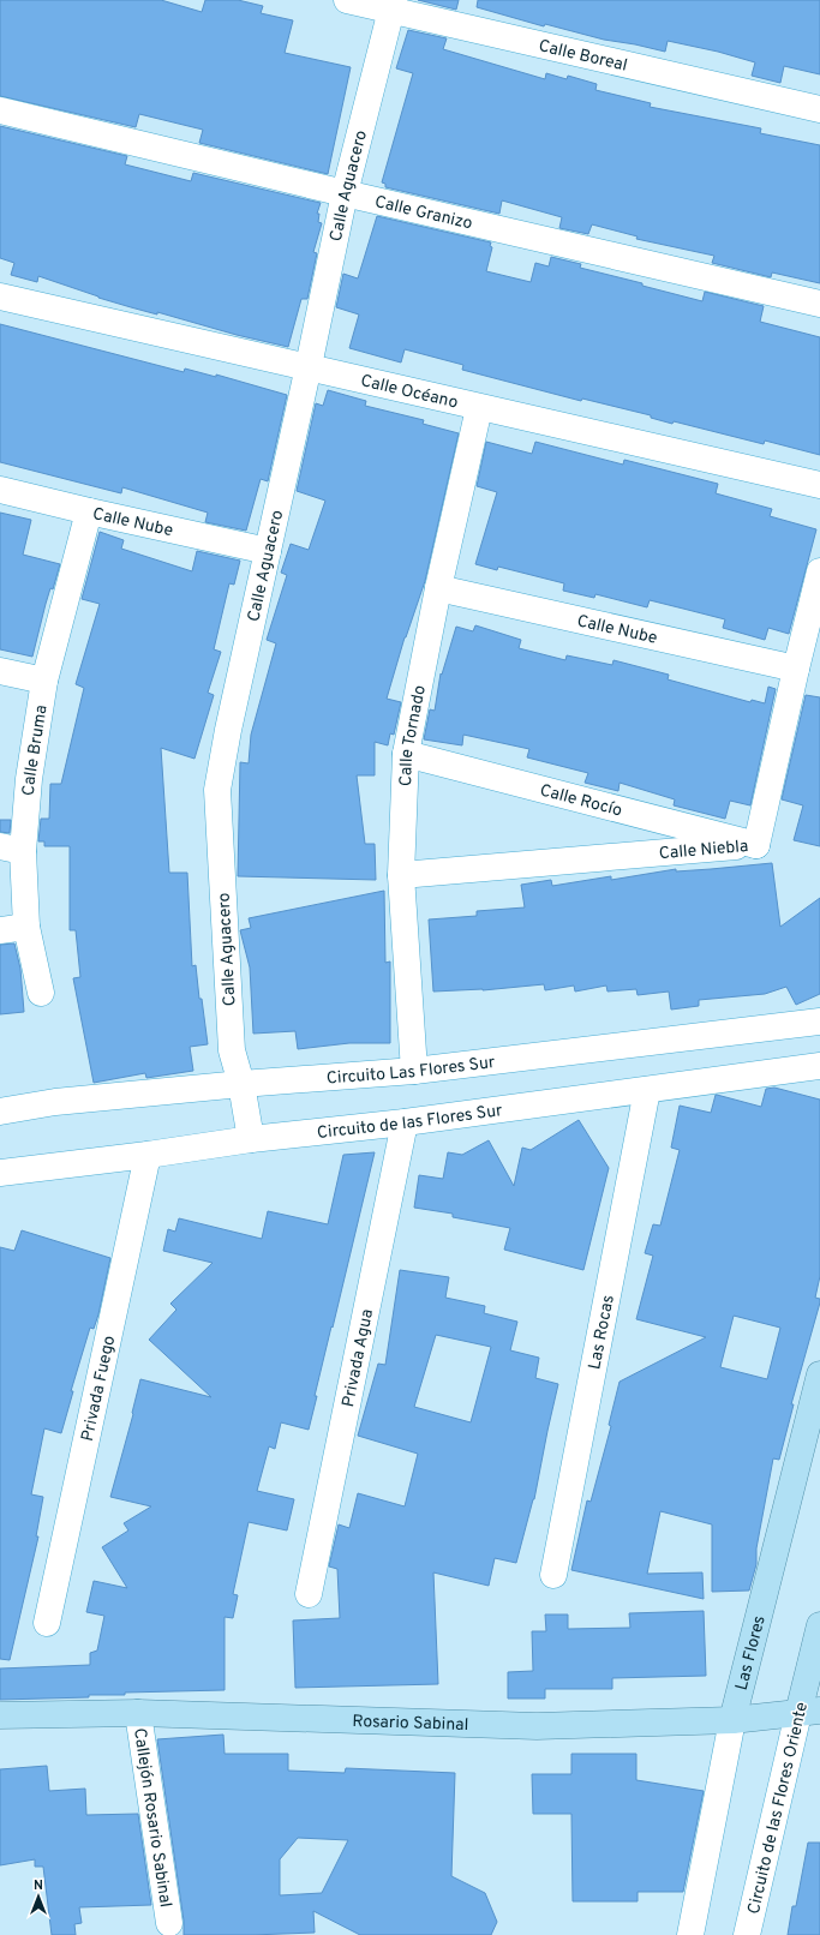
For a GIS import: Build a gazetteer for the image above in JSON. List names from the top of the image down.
{
  "streets": {
    "main road": ["Las Flores", "Rosario Sabinal", "Circuito de las Flores Oriente"],
    "street": [
      "Calle Boreal",
      "Calle Aguacero",
      "Calle Granizo",
      "Calle Océano",
      "Calle Nube",
      "Calle Tornado",
      "Calle Bruma",
      "Calle Rocío",
      "Calle Niebla",
      "Circuito Las Flores Sur",
      "Circuito de las Flores Sur",
      "Las Rocas",
      "Privada Agua",
      "Privada Fuego",
      "Callejón Rosario Sabinal"
    ]
  },
  "crossings": [
    ["Calle Boreal", "Calle Aguacero"],
    ["Calle Aguacero", "Calle Granizo"],
    ["Calle Aguacero", "Calle Océano"],
    ["Calle Aguacero", "Calle Nube"],
    ["Calle Aguacero", "Circuito Las Flores Sur"],
    ["Calle Aguacero", "Circuito de las Flores Sur"],
    ["Calle Océano", "Calle Tornado"],
    ["Calle Nube", "Calle Tornado"],
    ["Calle Nube", "Calle Bruma"],
    ["Calle Nube", "Calle Niebla"],
    ["Calle Tornado", "Calle Rocío"],
    ["Calle Tornado", "Calle Niebla"],
    ["Calle Tornado", "Circuito Las Flores Sur"],
    ["Calle Rocío", "Calle Niebla"],
    ["Circuito de las Flores Sur", "Las Rocas"],
    ["Circuito de las Flores Sur", "Privada Agua"],
    ["Circuito de las Flores Sur", "Privada Fuego"],
    ["Las Flores", "Rosario Sabinal"],
    ["Rosario Sabinal", "Circuito de las Flores Oriente"],
    ["Rosario Sabinal", "Callejón Rosario Sabinal"]
  ],
  "north": "top"
}
